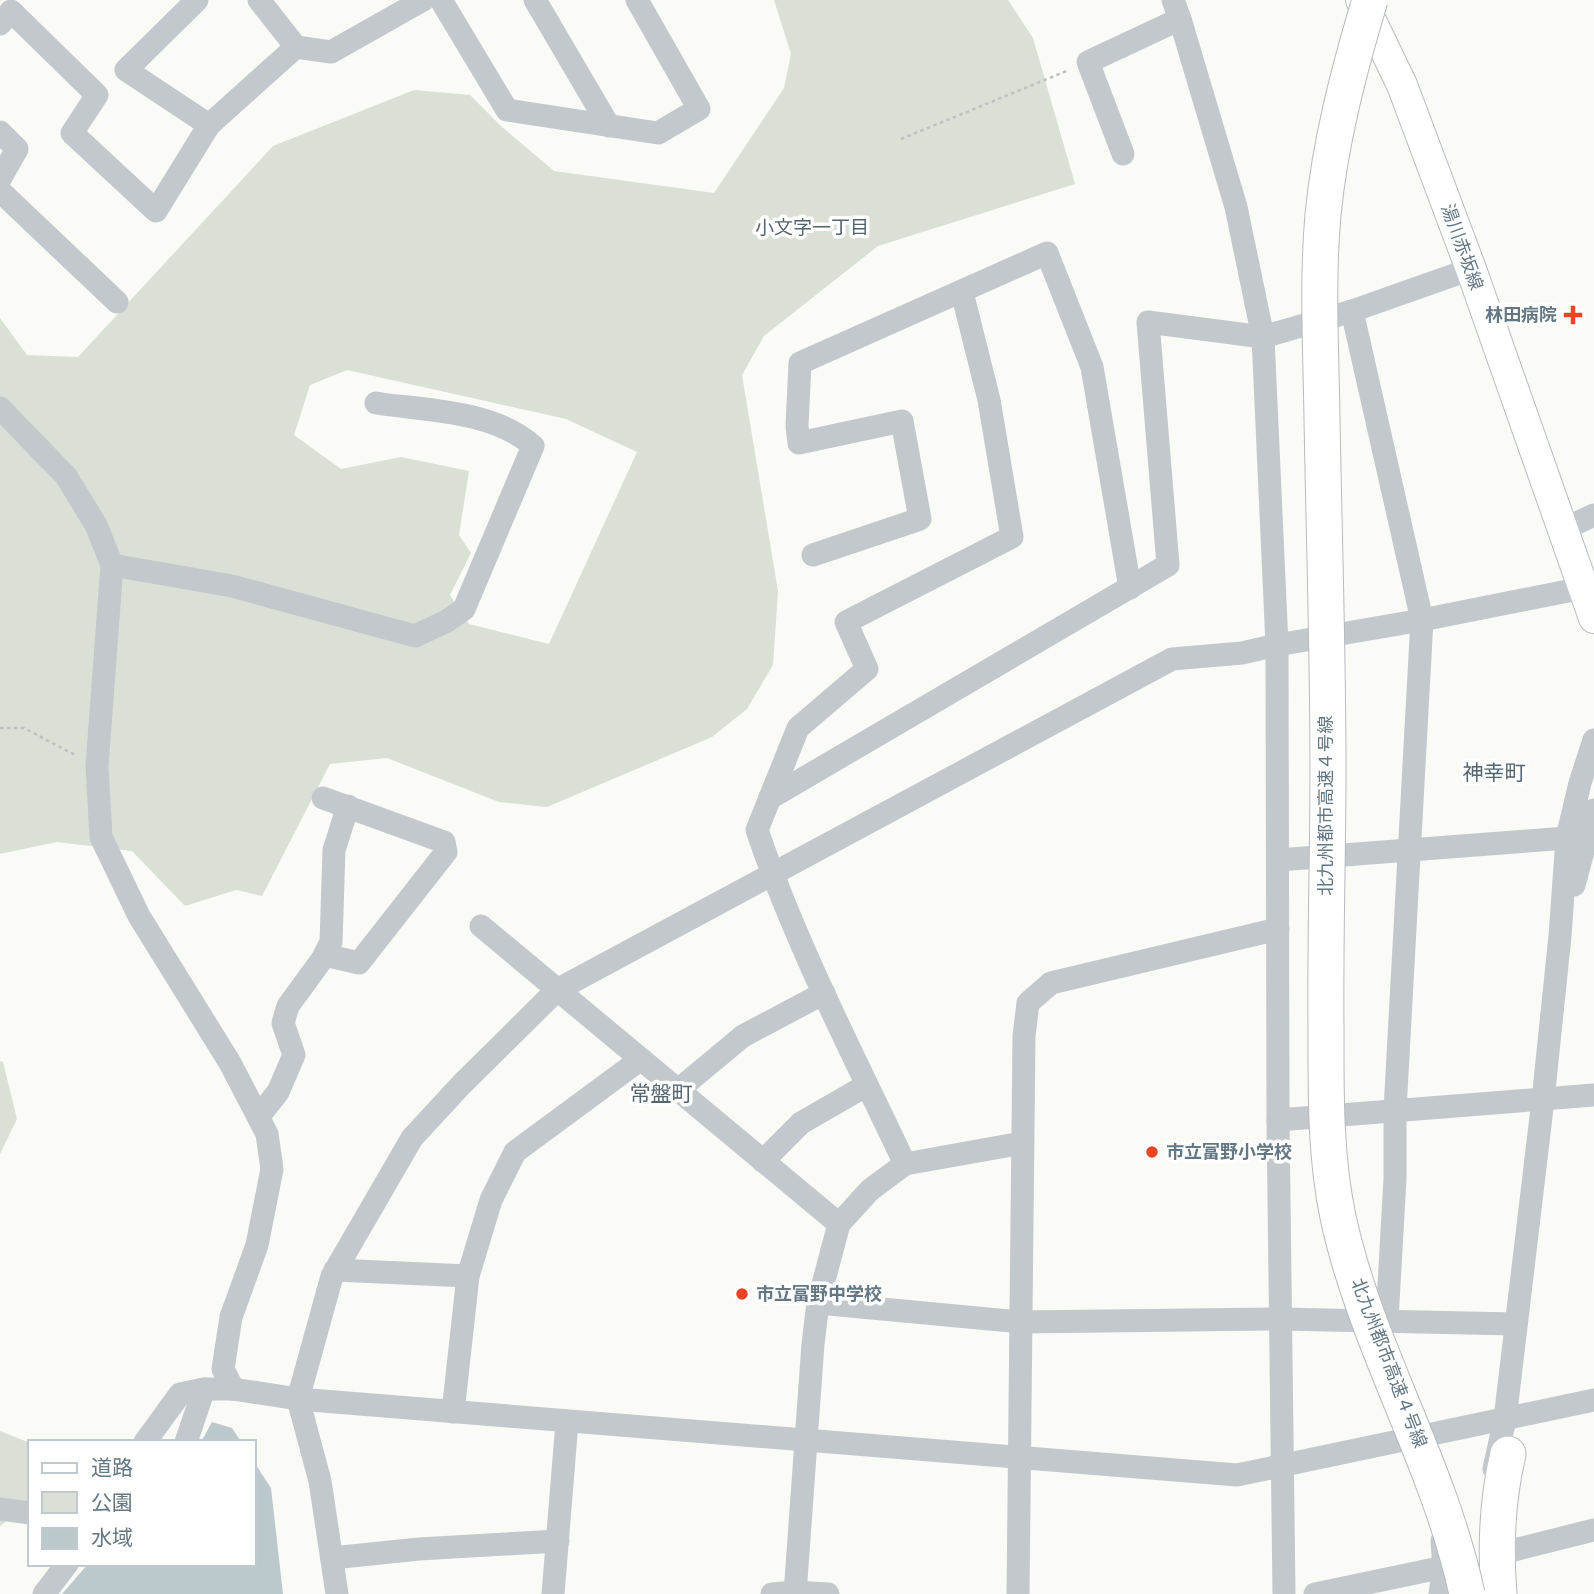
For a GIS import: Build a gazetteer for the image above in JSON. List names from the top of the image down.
{
  "streets": {
    "highway": ["北九州都市高速４号線"],
    "main road": ["湯川赤坂線"]
  },
  "districts": ["小文字一丁目", "神幸町", "常盤町"],
  "places": {
    "health": ["林田病院"],
    "other": ["市立富野小学校", "市立富野中学校"]
  },
  "legend": ["道路", "公園", "水域"]
}
